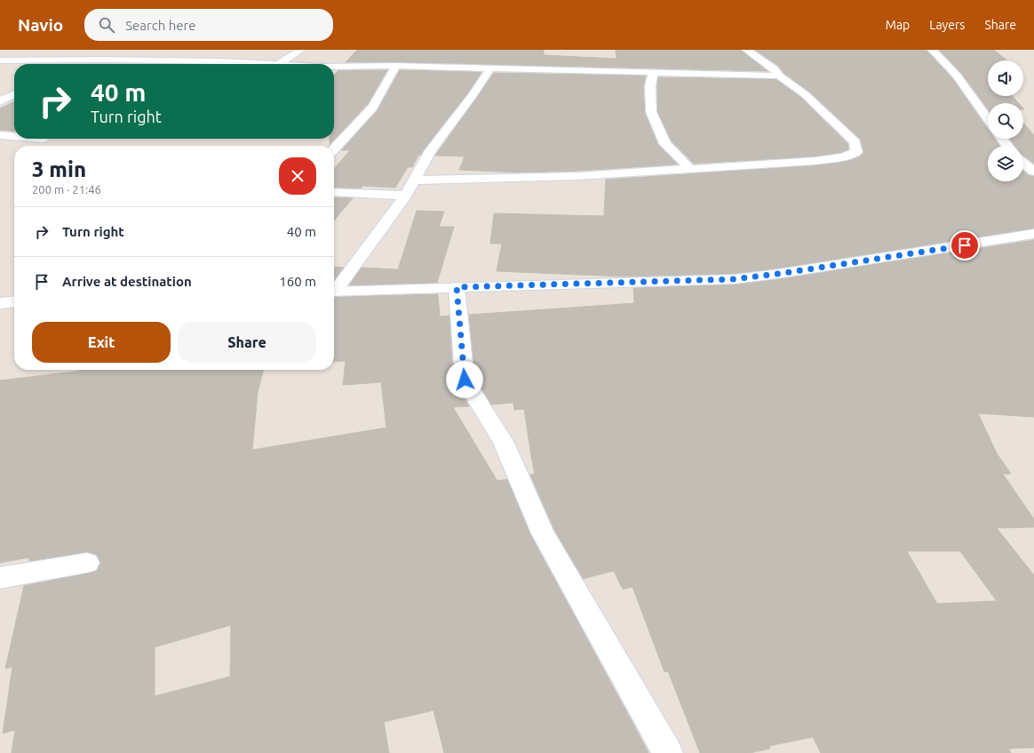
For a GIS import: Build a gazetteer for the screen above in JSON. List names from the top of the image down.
{
  "page": {
    "header": "Navio",
    "search": "Search here",
    "nav": ["Map", "Layers", "Share"],
    "turn": ["40 m", "Turn right"],
    "heading": ["3 min", "200 m · 21:46"],
    "list": [
      {
        "name": "Turn right",
        "value": "40 m"
      },
      {
        "name": "Arrive at destination",
        "value": "160 m"
      }
    ],
    "buttons": ["Exit", "Share"]
  }
}
